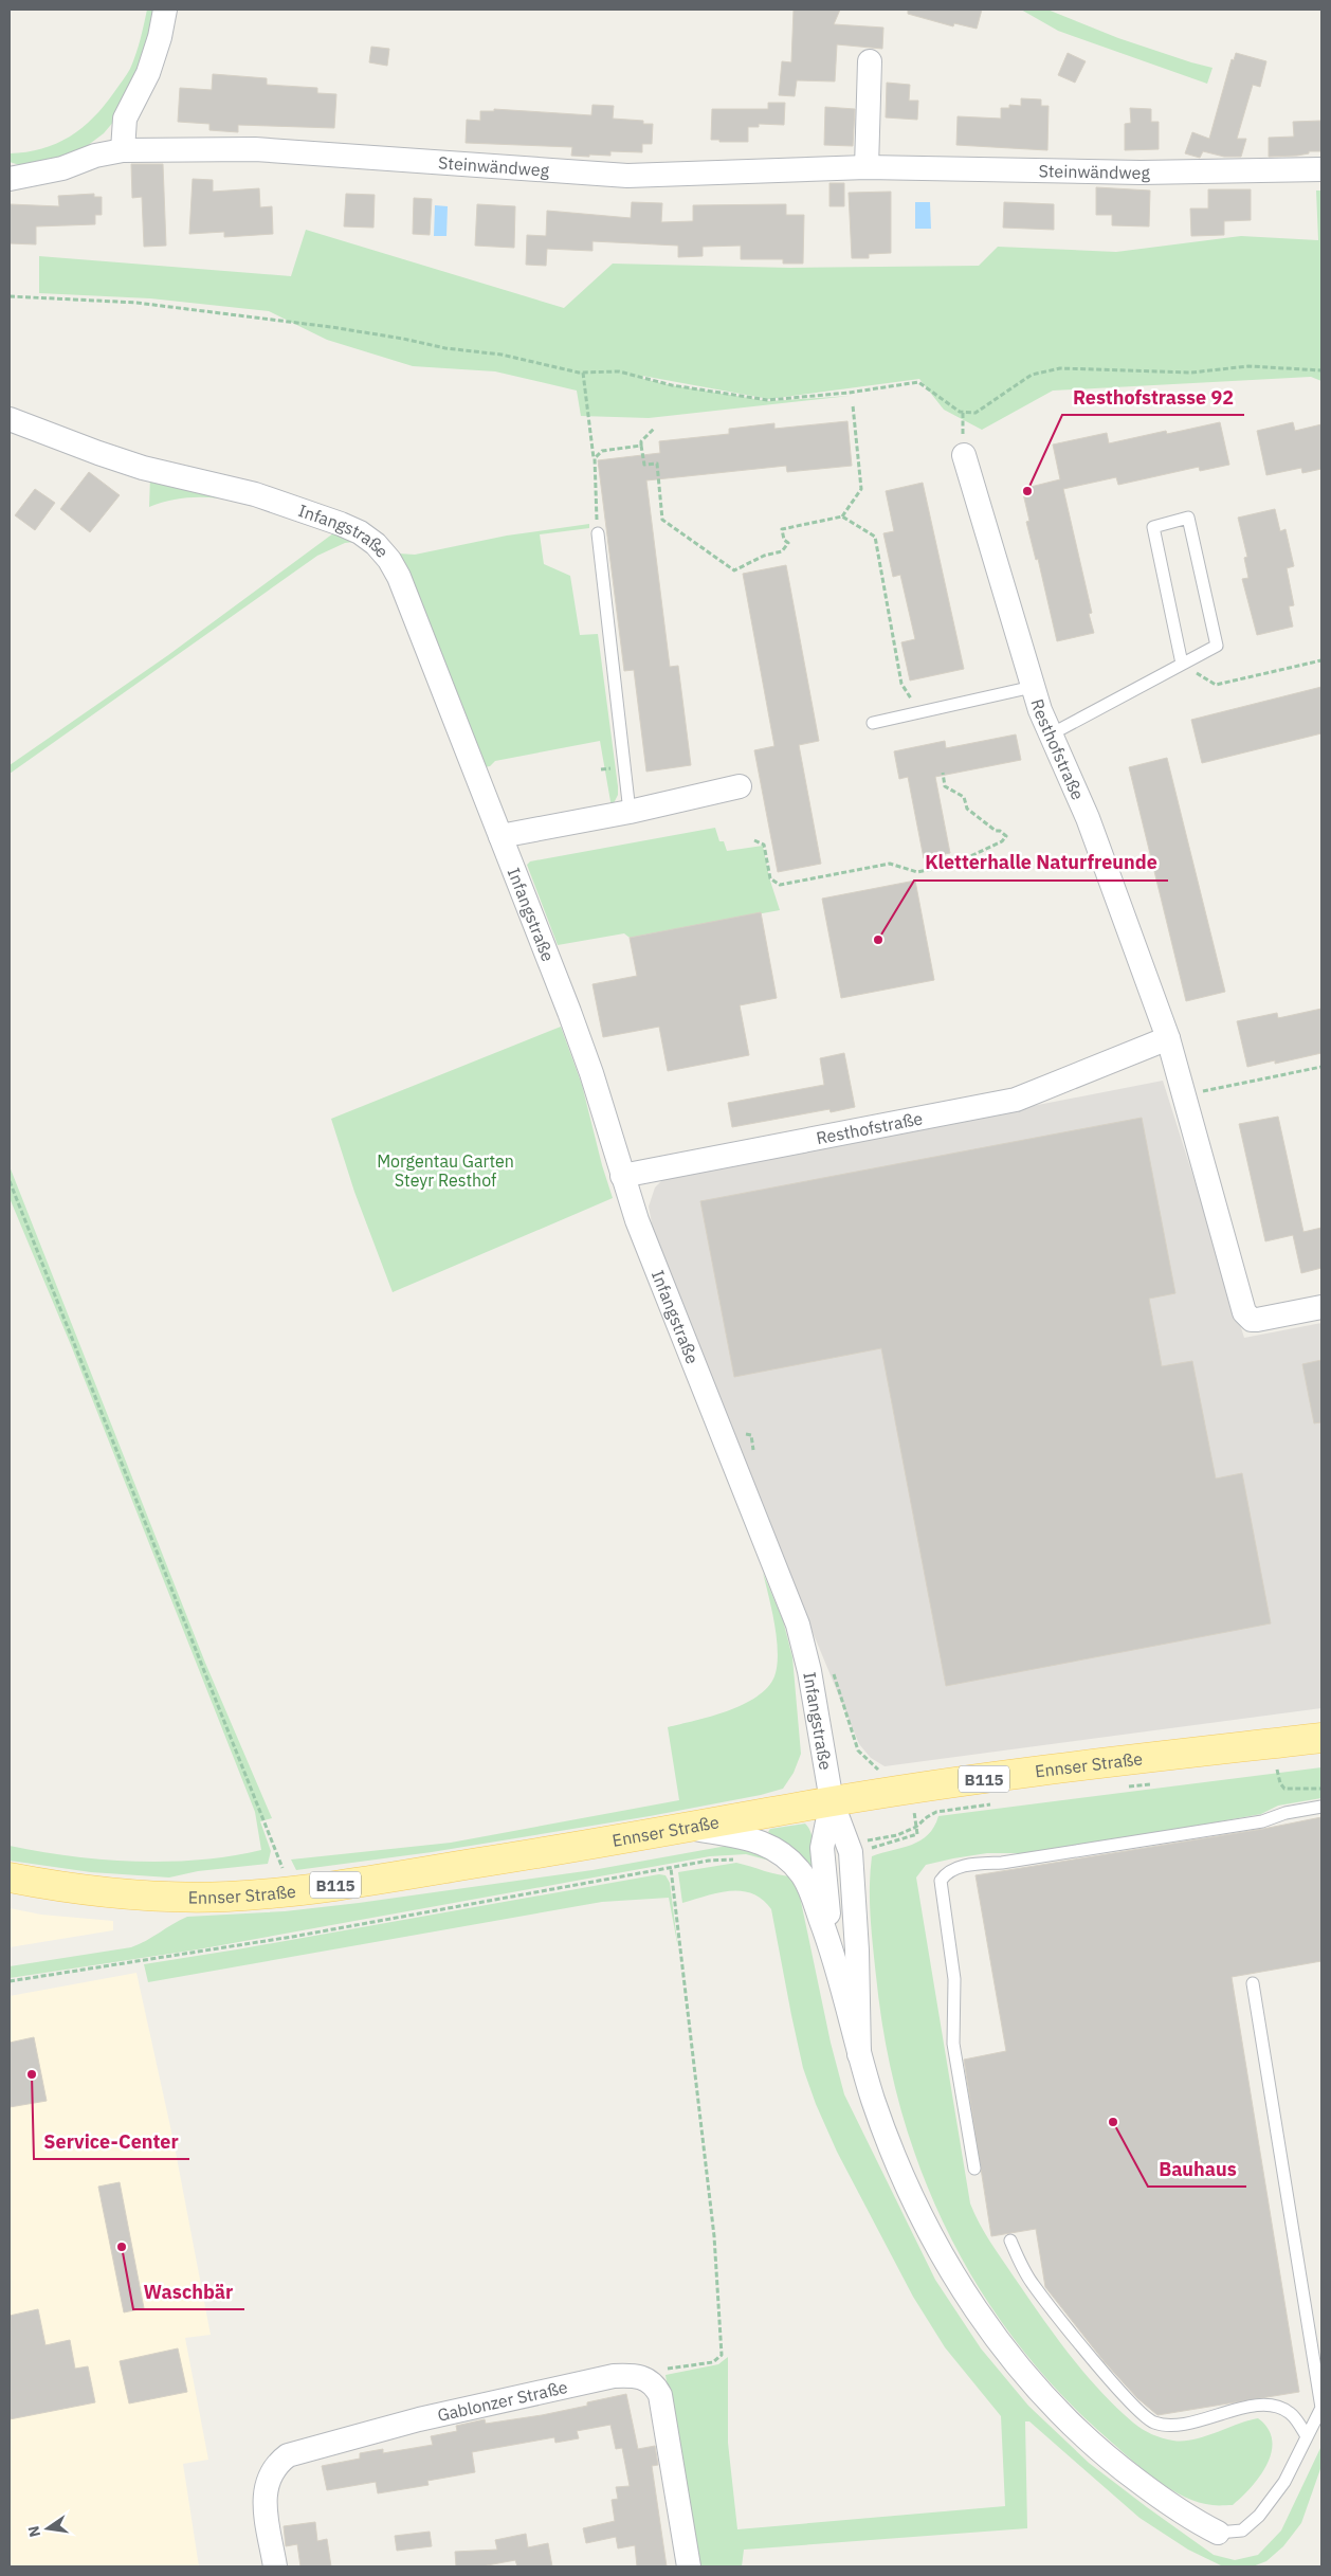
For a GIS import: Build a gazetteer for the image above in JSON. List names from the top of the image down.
{
  "streets": {
    "main road": ["Ennser Straße", "B115"],
    "street": [
      "Steinwändweg",
      "Infangstraße",
      "Resthofstraße",
      "Gablonzer Straße"
    ]
  },
  "crossings": [
    ["Infangstraße", "Resthofstraße"],
    ["Infangstraße", "Ennser Straße"]
  ],
  "parks": ["Morgentau Garten Steyr Resthof"],
  "places": [
    "Resthofstrasse 92",
    "Kletterhalle Naturfreunde",
    "Service-Center",
    "Bauhaus",
    "Waschbär"
  ],
  "north": "left"
}
